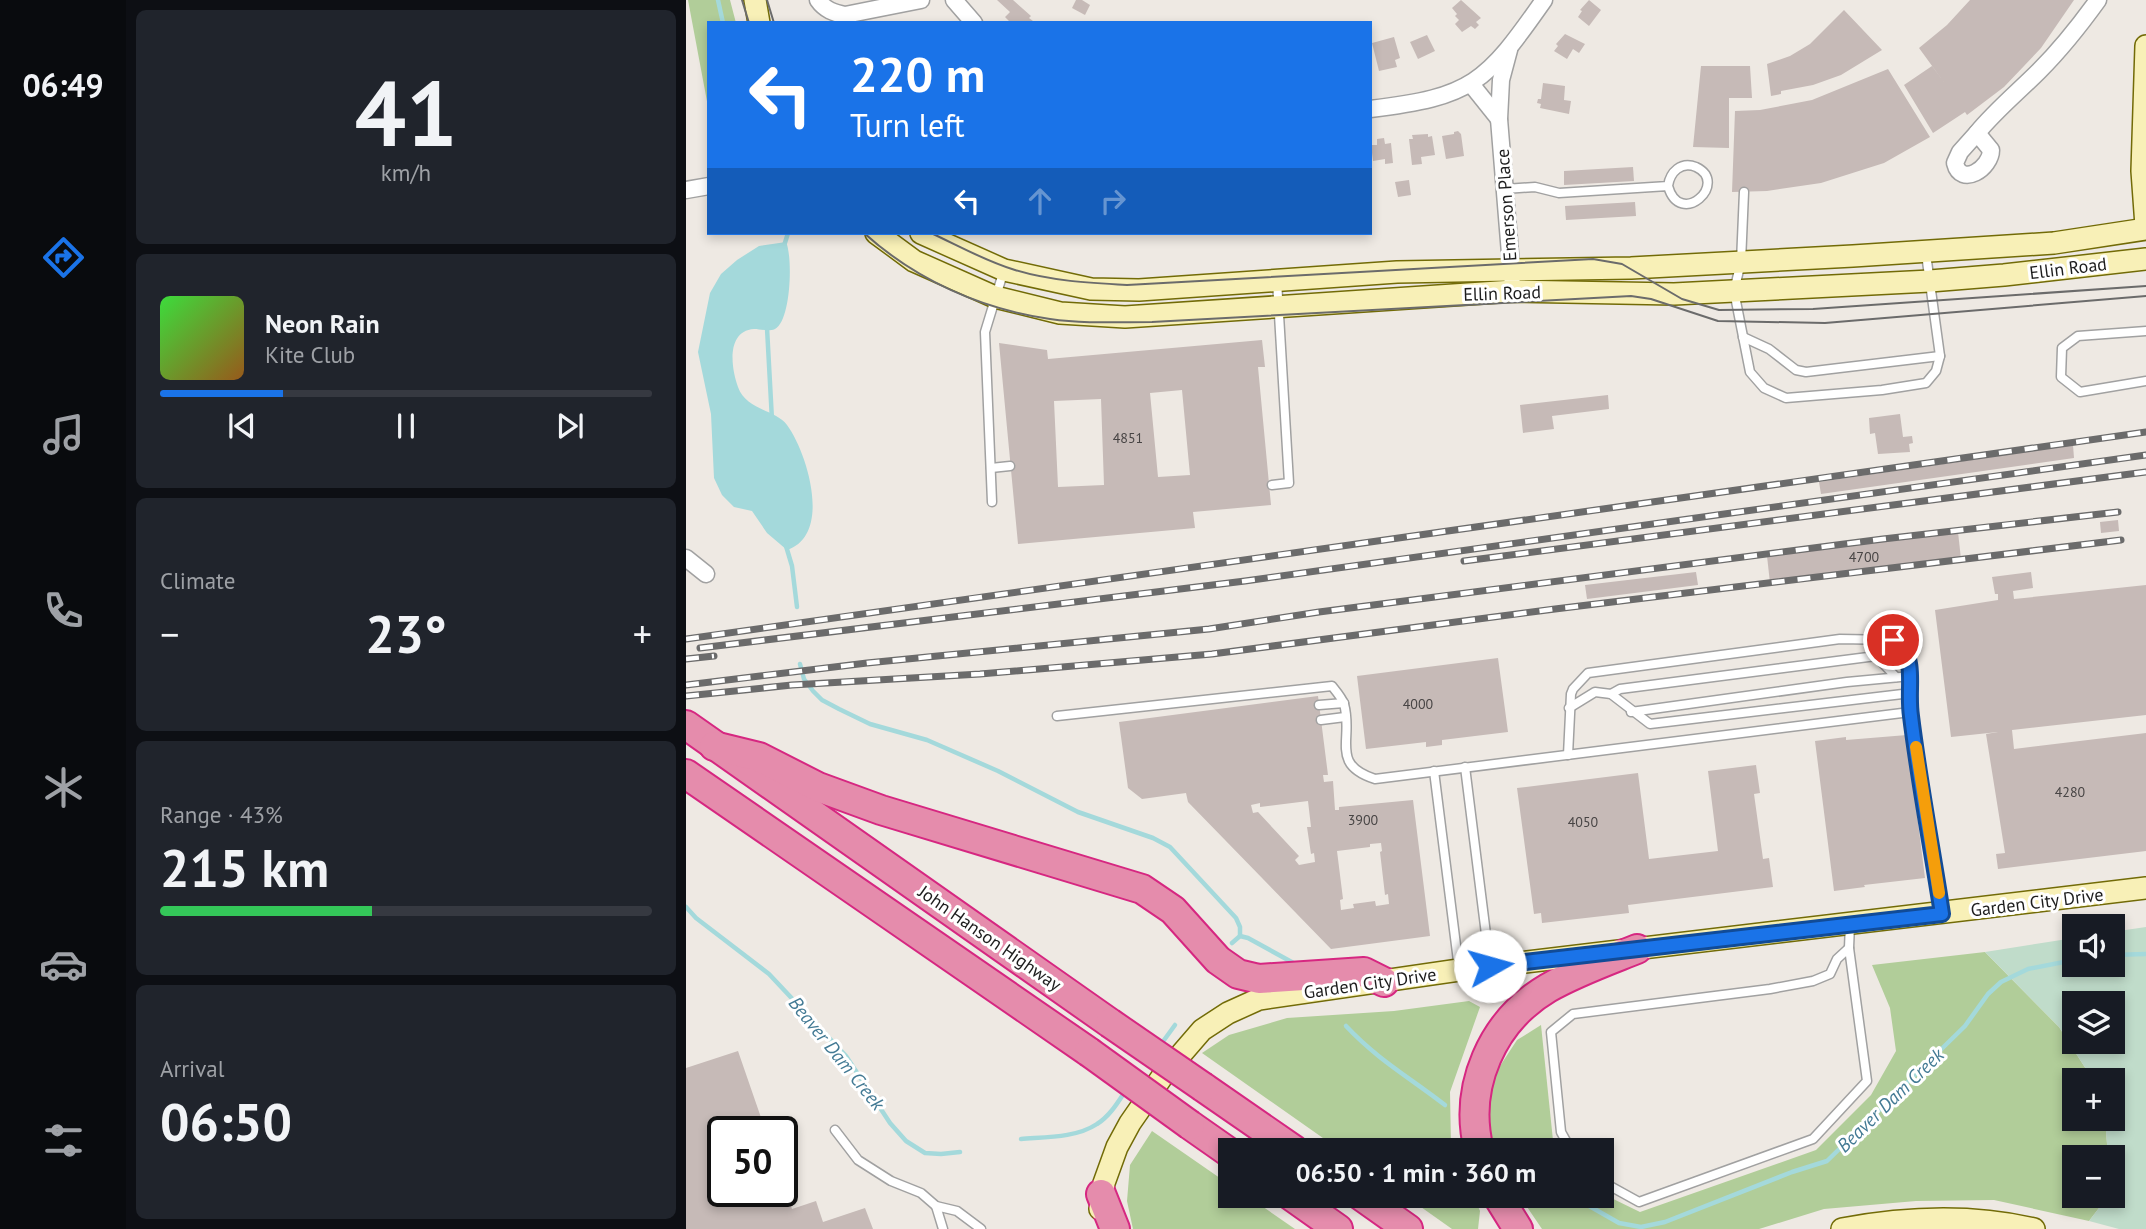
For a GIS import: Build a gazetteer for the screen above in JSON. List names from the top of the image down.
{
  "streets": {
    "highway": ["John Hanson Highway"],
    "street": ["Emerson Place", "Ellin Road", "Garden City Drive"]
  },
  "crossings": [
    ["Emerson Place", "Ellin Road"]
  ],
  "water": ["Beaver Dam Creek"],
  "house_numbers": [
    "4851",
    "4700",
    "4000",
    "4280",
    "3900",
    "4050"
  ],
  "page": {
    "tabs": "06:49",
    "tile": [
      ["41", "km/h"],
      "Climate",
      ["Range · 43%", "215 km"],
      ["Arrival", "06:50"]
    ],
    "turn": ["220 m", "Turn left"],
    "song": ["Neon Rain", "Kite Club"],
    "heat": ["−", "23°", "+"],
    "map_buttons": ["+", "−"],
    "limit": "50",
    "trip": "06:50 · 1 min · 360 m"
  }
}
